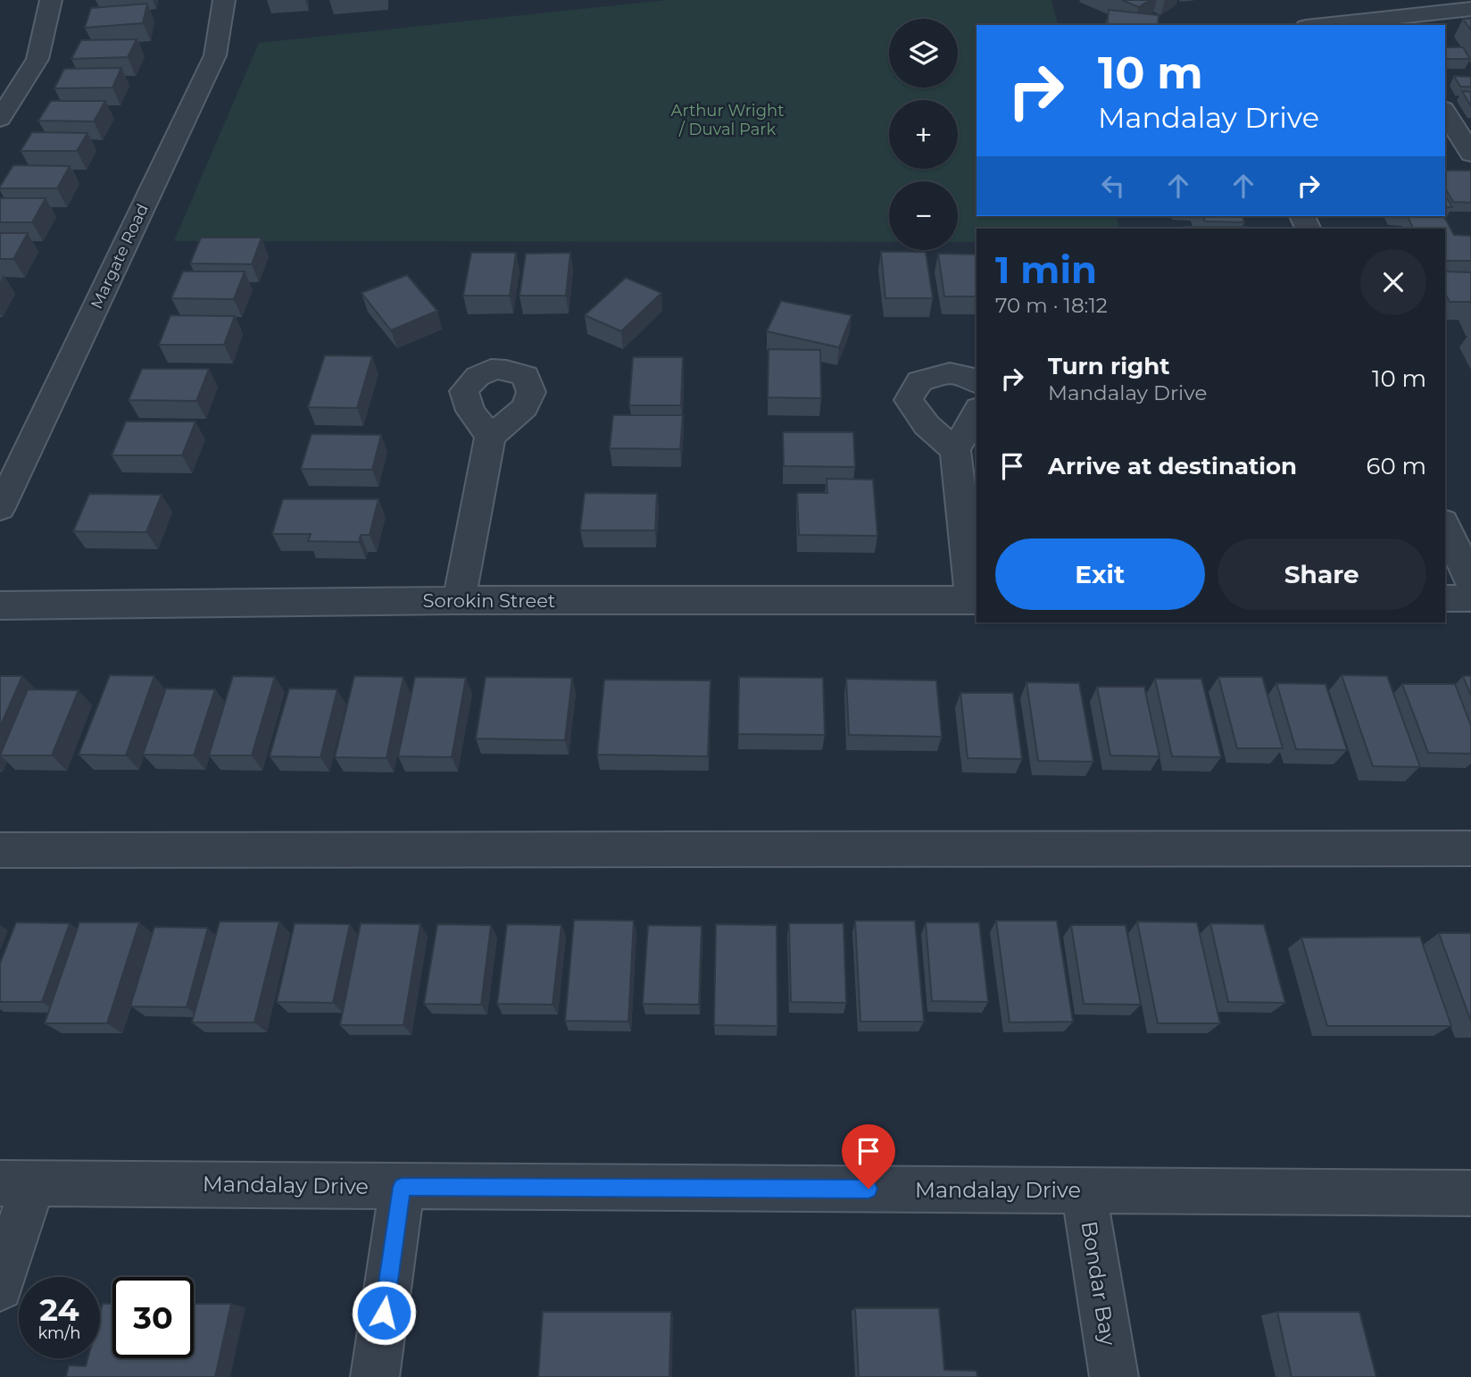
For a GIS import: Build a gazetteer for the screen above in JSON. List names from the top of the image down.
{
  "streets": {
    "street": [
      "Margate Road",
      "Sorokin Street",
      "Mandalay Drive",
      "Bondar Bay"
    ]
  },
  "crossings": [
    ["Mandalay Drive", "Bondar Bay"]
  ],
  "parks": ["Arthur Wright / Duval Park"],
  "page": {
    "map_buttons": ["+", "−"],
    "turn": ["10 m", "Mandalay Drive"],
    "heading": ["1 min", "70 m · 18:12"],
    "list": [
      {
        "name": "Turn right",
        "note": "Mandalay Drive",
        "value": "10 m"
      },
      {
        "name": "Arrive at destination",
        "value": "60 m"
      }
    ],
    "buttons": ["Exit", "Share"],
    "speed": "24 km/h",
    "limit": "30"
  }
}
